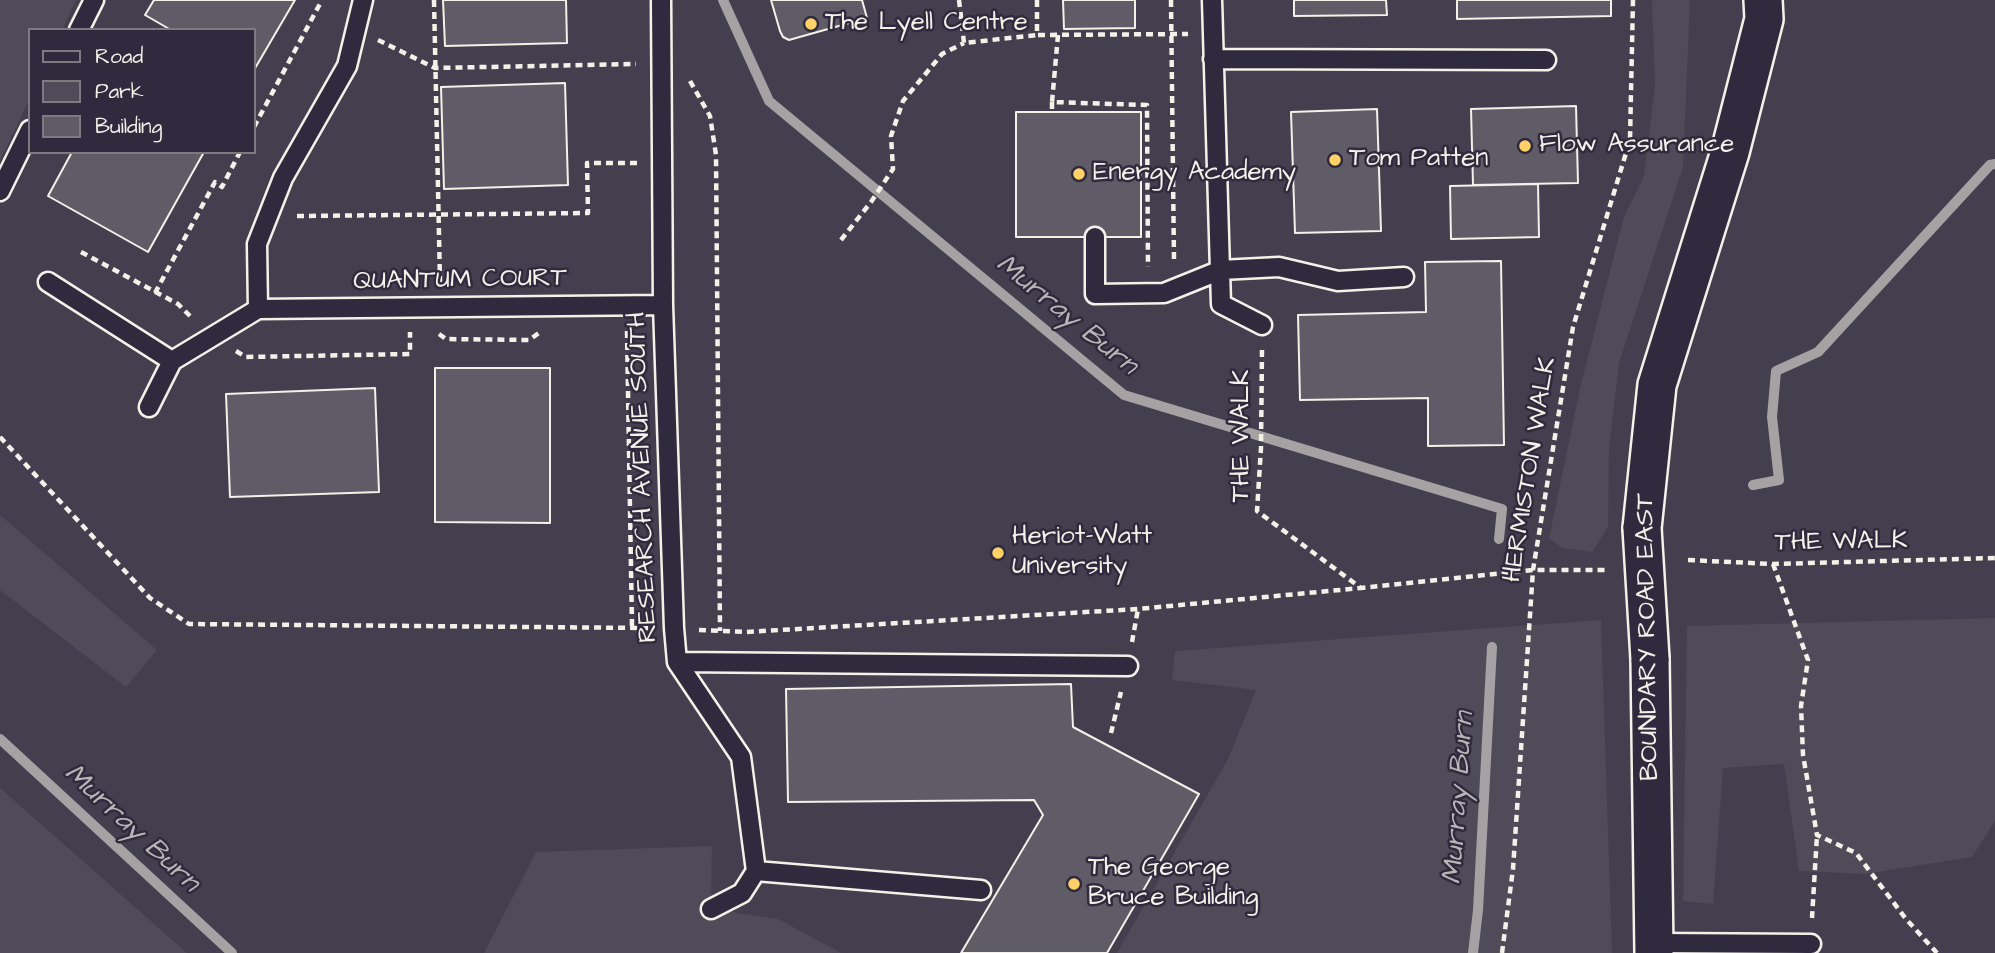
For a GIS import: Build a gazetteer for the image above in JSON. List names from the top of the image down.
{
  "streets": {
    "street": ["BOUNDARY ROAD EAST"],
    "lane": ["QUANTUM COURT", "RESEARCH AVENUE SOUTH"],
    "path": ["THE WALK", "HERMISTON WALK"]
  },
  "crossings": [
    ["QUANTUM COURT", "RESEARCH AVENUE SOUTH"]
  ],
  "water": ["Murray Burn"],
  "places": [
    "The Lyell Centre",
    "Flow Assurance",
    "Tom Patten",
    "Energy Academy",
    "Heriot-Watt University",
    "The George Bruce Building"
  ],
  "legend": ["Road", "Park", "Building"]
}
